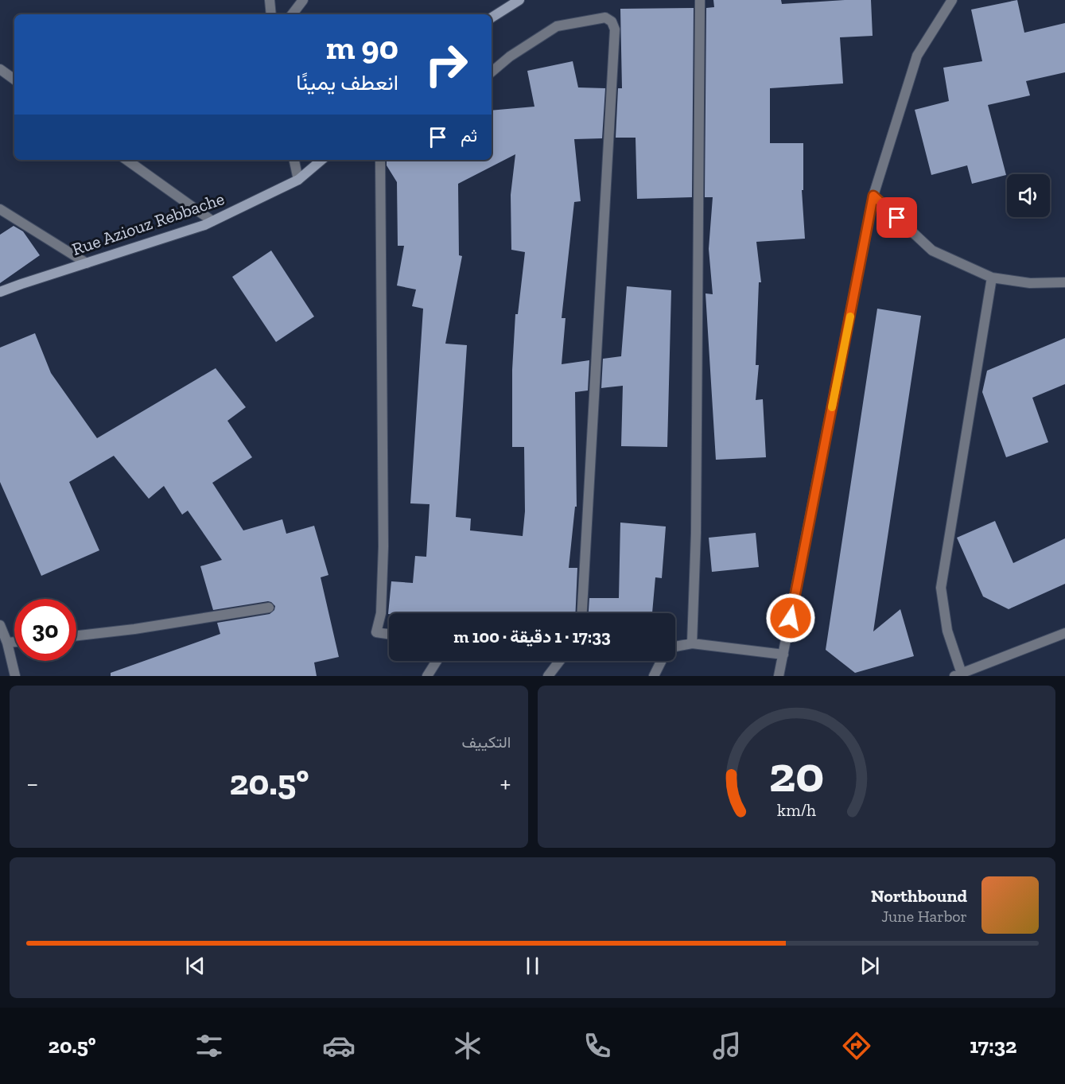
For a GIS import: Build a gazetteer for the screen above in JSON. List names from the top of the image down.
{
  "streets": {
    "street": ["Rue Aziouz Rebbache"]
  },
  "page": {
    "turn": ["90 m", "انعطف يمينًا"],
    "then": "ثم",
    "limit": "30",
    "trip": "17:33 · 1 دقيقة · 100 m",
    "tile": "التكييف",
    "heat": ["−", "20.5°", "+"],
    "song": ["Northbound", "June Harbor"],
    "tabs": ["17:32", "20.5°"],
    "gauge": ["20", "km/h"]
  }
}
